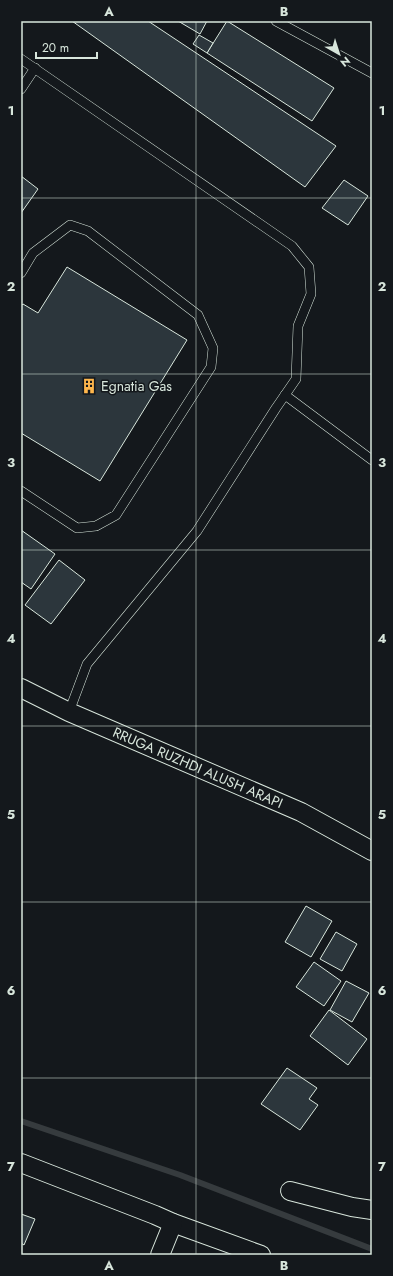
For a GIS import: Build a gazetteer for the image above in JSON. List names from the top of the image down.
{
  "streets": {
    "street": ["RRUGA RUZHDI ALUSH ARAPI"]
  },
  "places": {
    "building": ["Egnatia Gas"]
  },
  "scale_bar": "20 m",
  "north": "bottom right",
  "grid": {
    "columns": ["A", "B"],
    "rows": [
      "1",
      "2",
      "3",
      "4",
      "5",
      "6",
      "7"
    ]
  }
}
